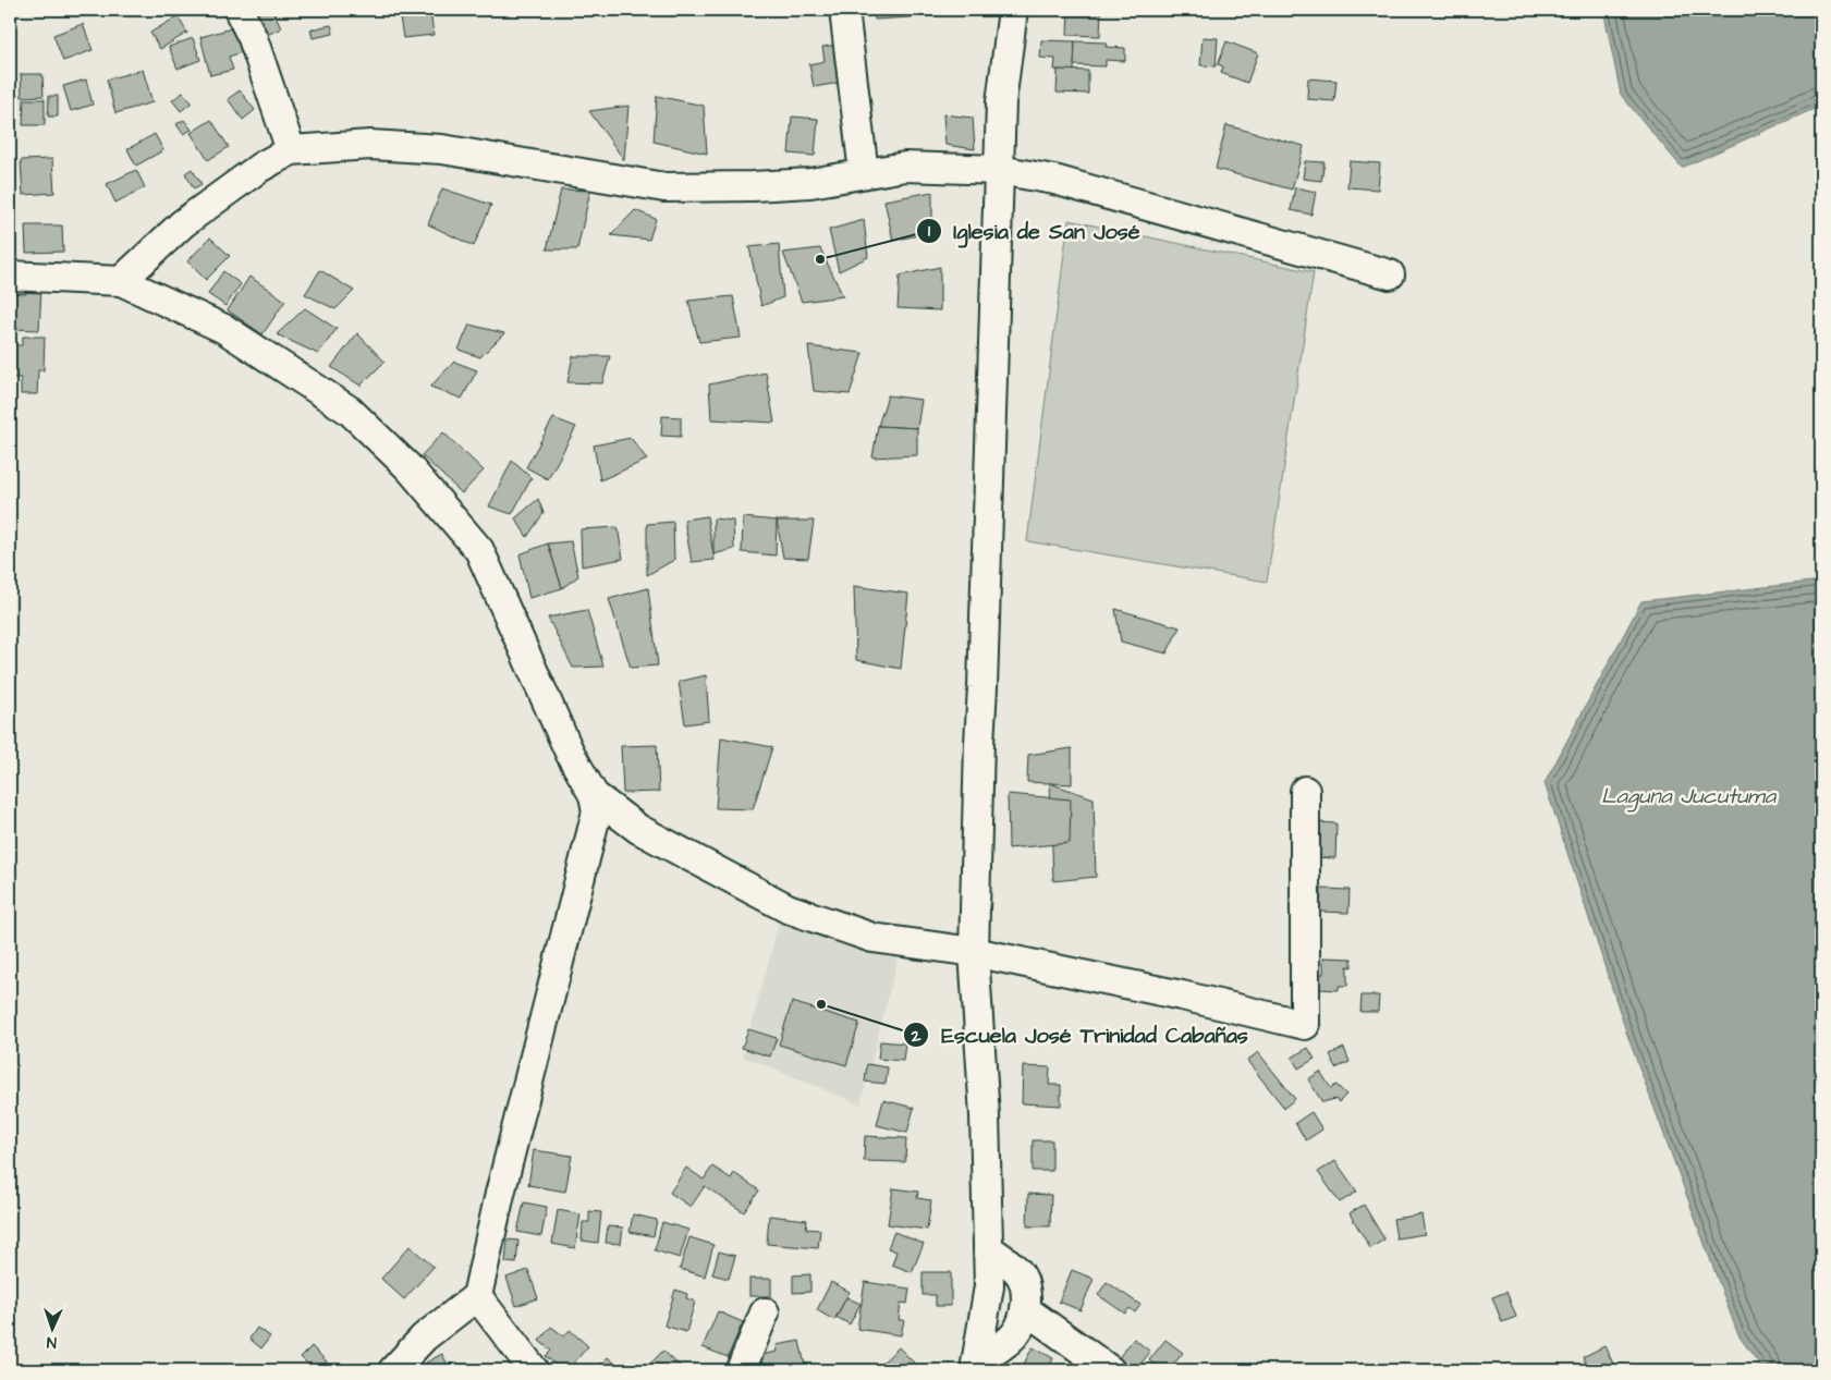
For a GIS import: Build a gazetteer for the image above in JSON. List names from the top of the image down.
{
  "water": ["Laguna Jucutuma"],
  "places": ["Iglesia de San José", "Escuela José Trinidad Cabañas"],
  "north": "bottom"
}
